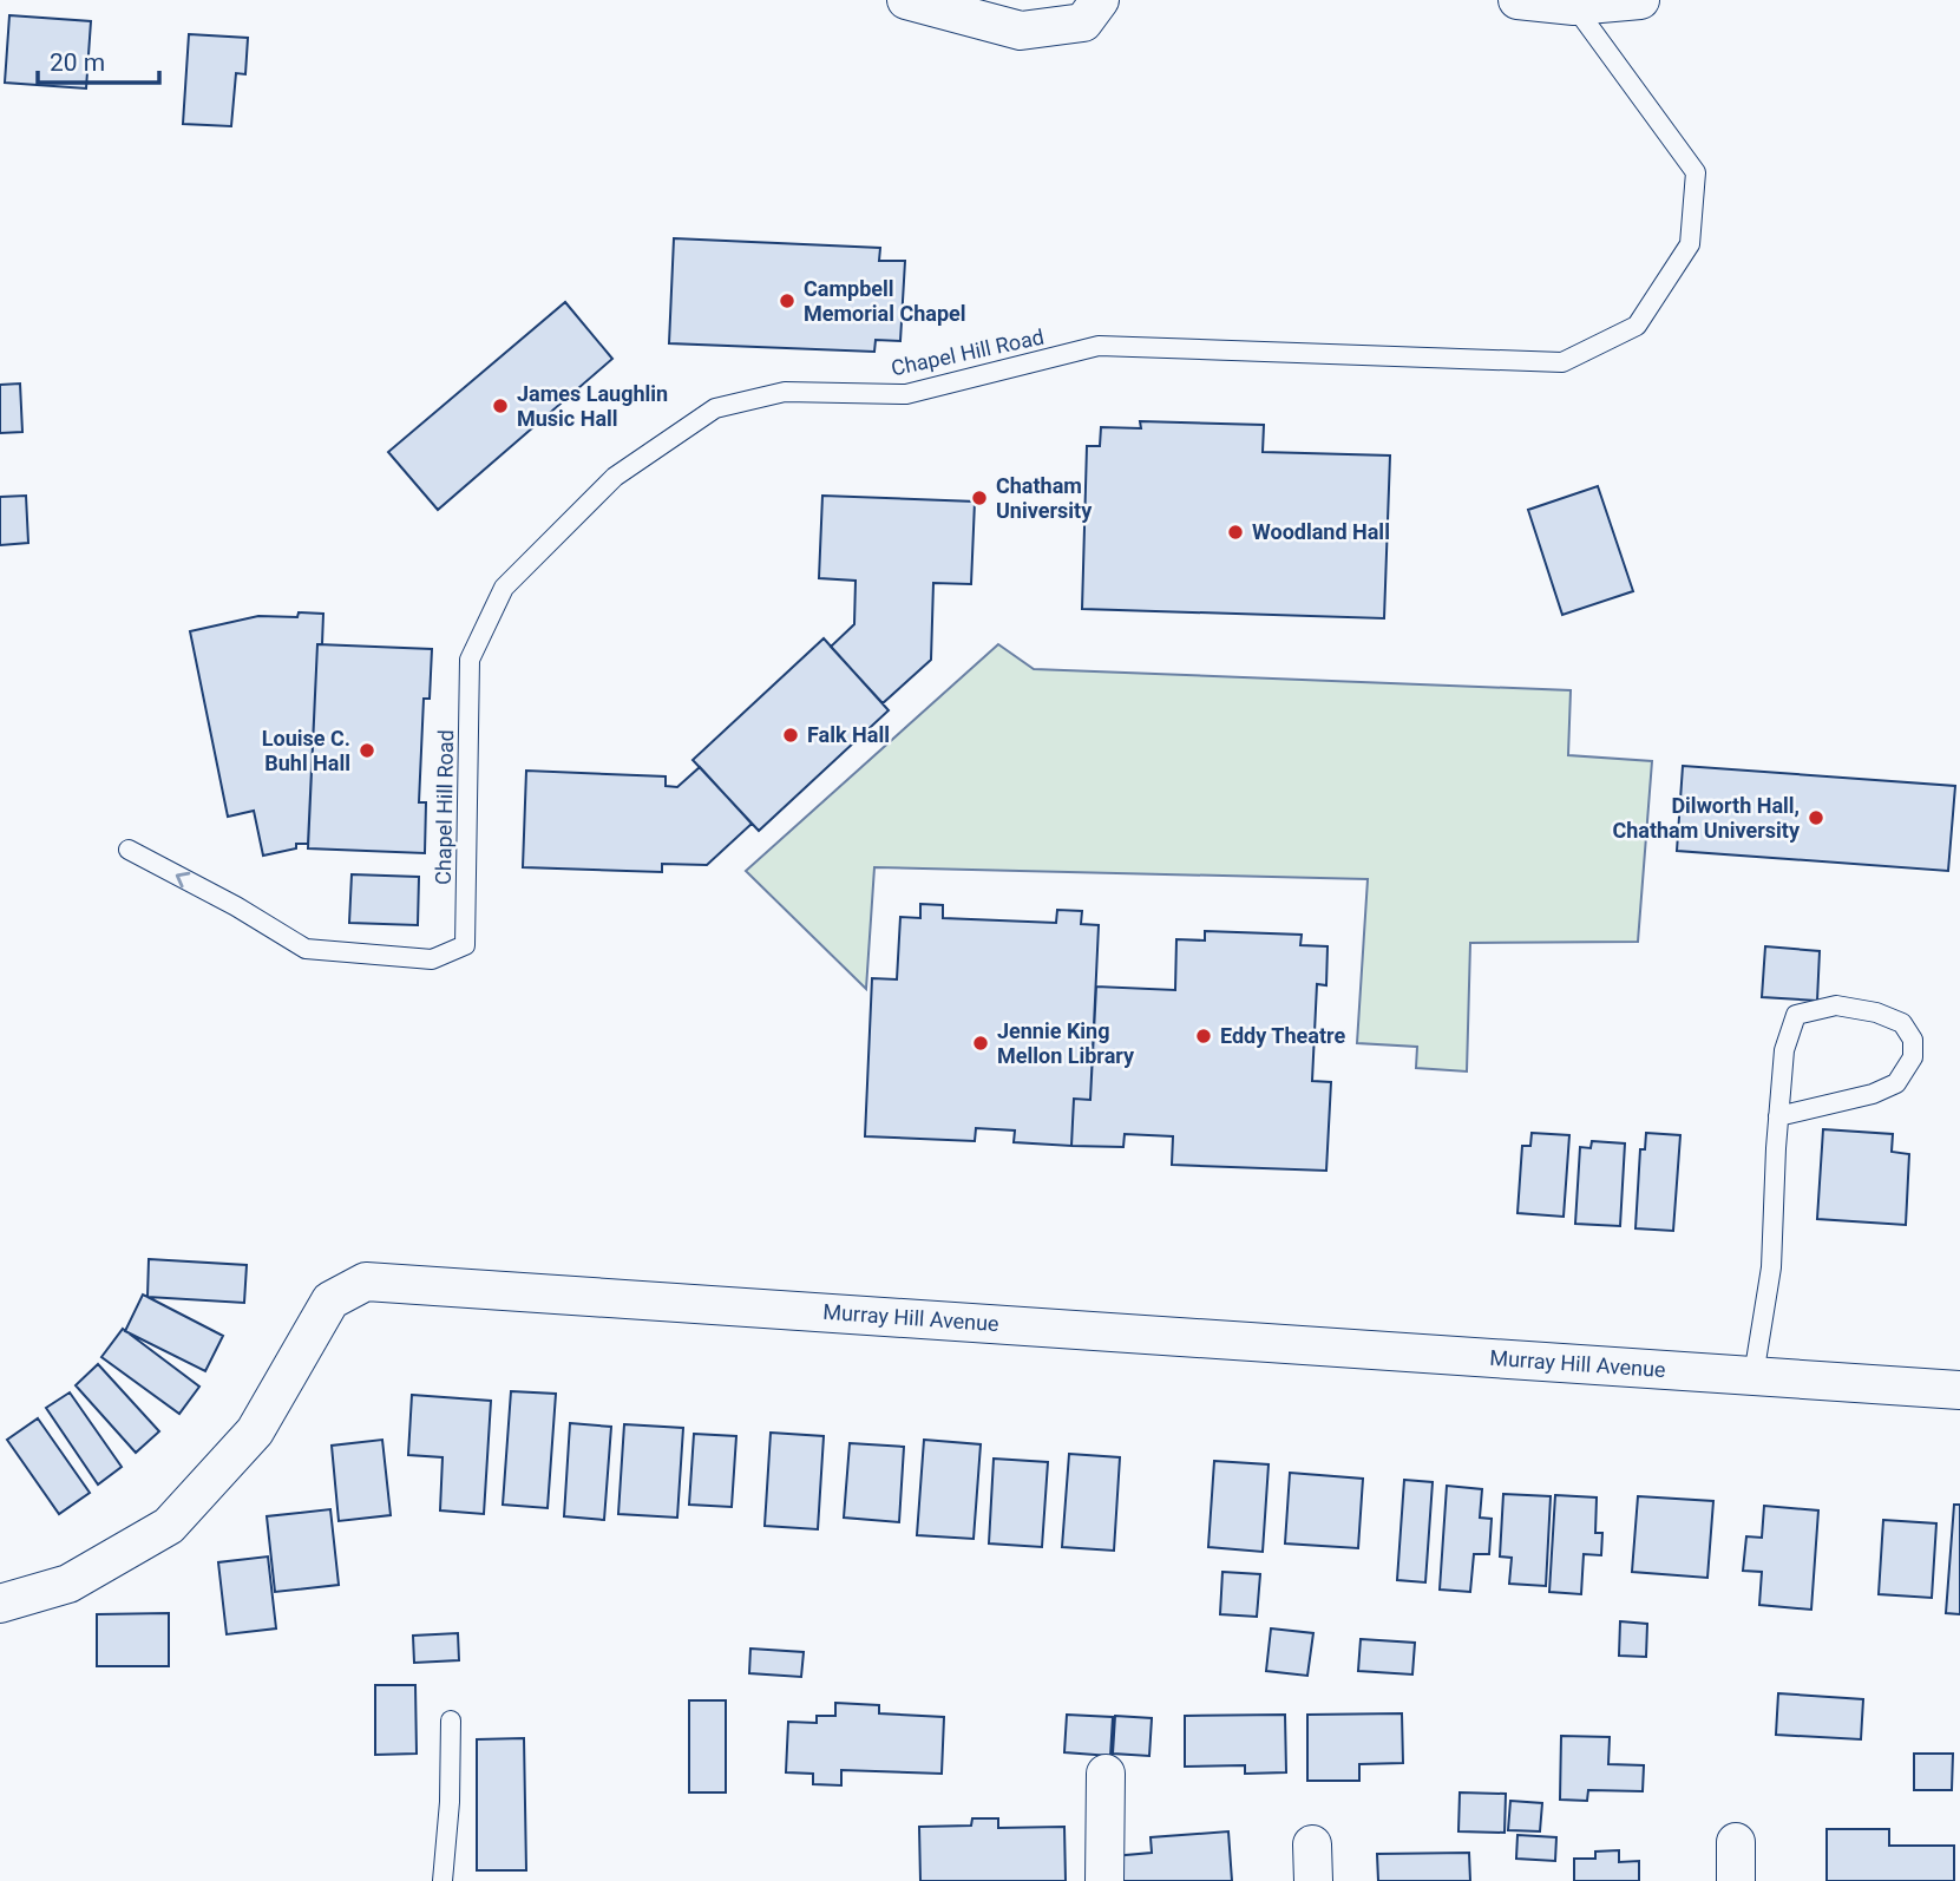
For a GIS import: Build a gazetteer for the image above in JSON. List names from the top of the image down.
{
  "streets": {
    "street": ["Murray Hill Avenue"],
    "lane": ["Chapel Hill Road"]
  },
  "places": [
    "Campbell Memorial Chapel",
    "James Laughlin Music Hall",
    "Chatham University",
    "Woodland Hall",
    "Falk Hall",
    "Louise C. Buhl Hall",
    "Dilworth Hall, Chatham University",
    "Eddy Theatre",
    "Jennie King Mellon Library"
  ],
  "scale_bar": "20 m"
}
